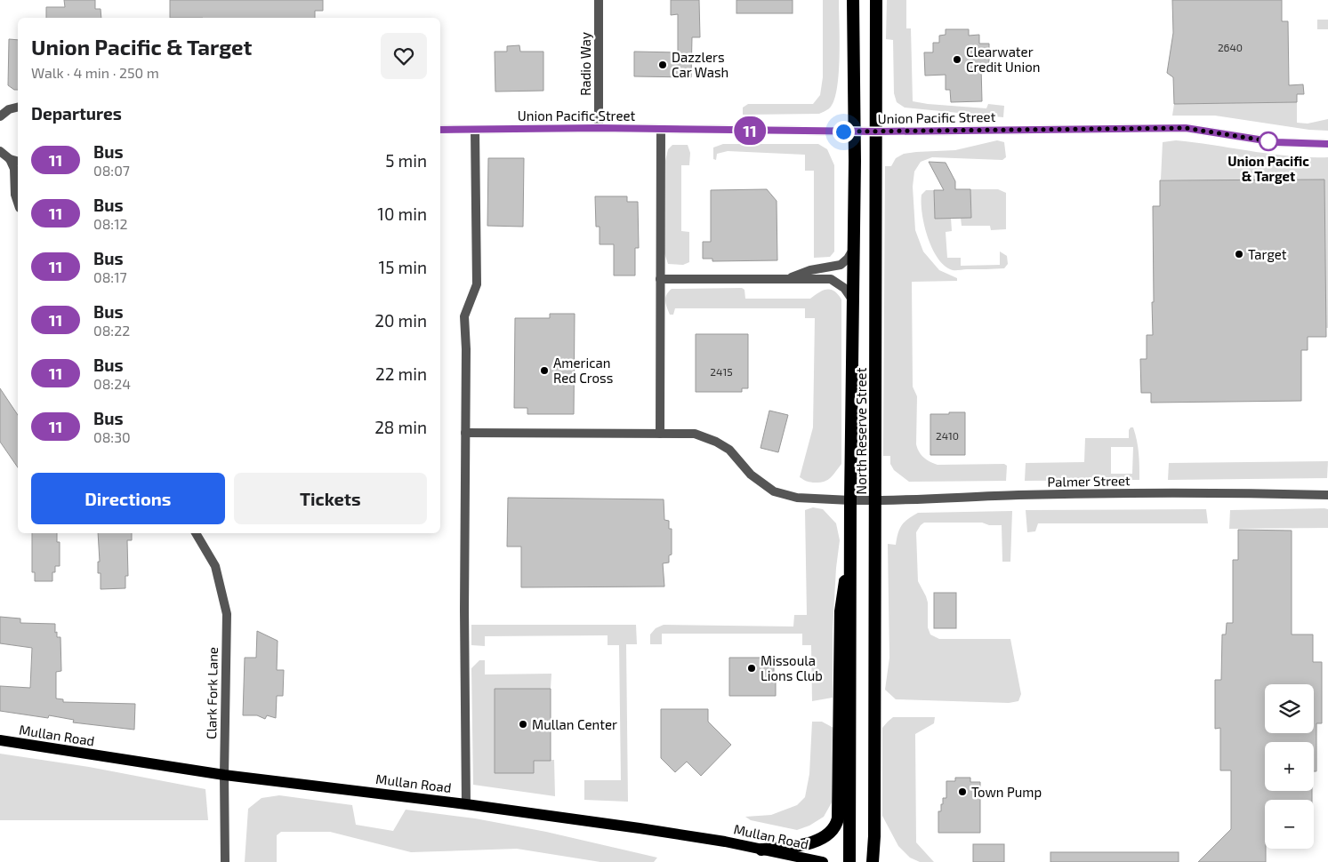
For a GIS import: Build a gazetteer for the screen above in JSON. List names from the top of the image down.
{
  "streets": {
    "highway": ["North Reserve Street"],
    "main road": ["Mullan Road"],
    "street": [
      "Radio Way",
      "Union Pacific Street",
      "Palmer Street",
      "Clark Fork Lane"
    ]
  },
  "crossings": [
    ["Radio Way", "Union Pacific Street"],
    ["Union Pacific Street", "North Reserve Street"],
    ["North Reserve Street", "Palmer Street"],
    ["Clark Fork Lane", "Mullan Road"]
  ],
  "places": [
    "Clearwater Credit Union",
    "Dazzlers Car Wash",
    "Union Pacific & Target",
    "Target",
    "American Red Cross",
    "Missoula Lions Club",
    "Mullan Center",
    "Town Pump"
  ],
  "lines": ["bus line 11"],
  "house_numbers": ["2640", "2415", "2410"],
  "page": {
    "on_map": "11",
    "heading": [
      ["Union Pacific & Target", "Walk · 4 min · 250 m"],
      "Departures"
    ],
    "list": [
      {
        "mark": "11",
        "name": "Bus",
        "note": "08:07",
        "value": "5 min"
      },
      {
        "mark": "11",
        "name": "Bus",
        "note": "08:12",
        "value": "10 min"
      },
      {
        "mark": "11",
        "name": "Bus",
        "note": "08:17",
        "value": "15 min"
      },
      {
        "mark": "11",
        "name": "Bus",
        "note": "08:22",
        "value": "20 min"
      },
      {
        "mark": "11",
        "name": "Bus",
        "note": "08:24",
        "value": "22 min"
      },
      {
        "mark": "11",
        "name": "Bus",
        "note": "08:30",
        "value": "28 min"
      }
    ],
    "buttons": ["Directions", "Tickets"],
    "map_buttons": ["+", "−"]
  }
}
